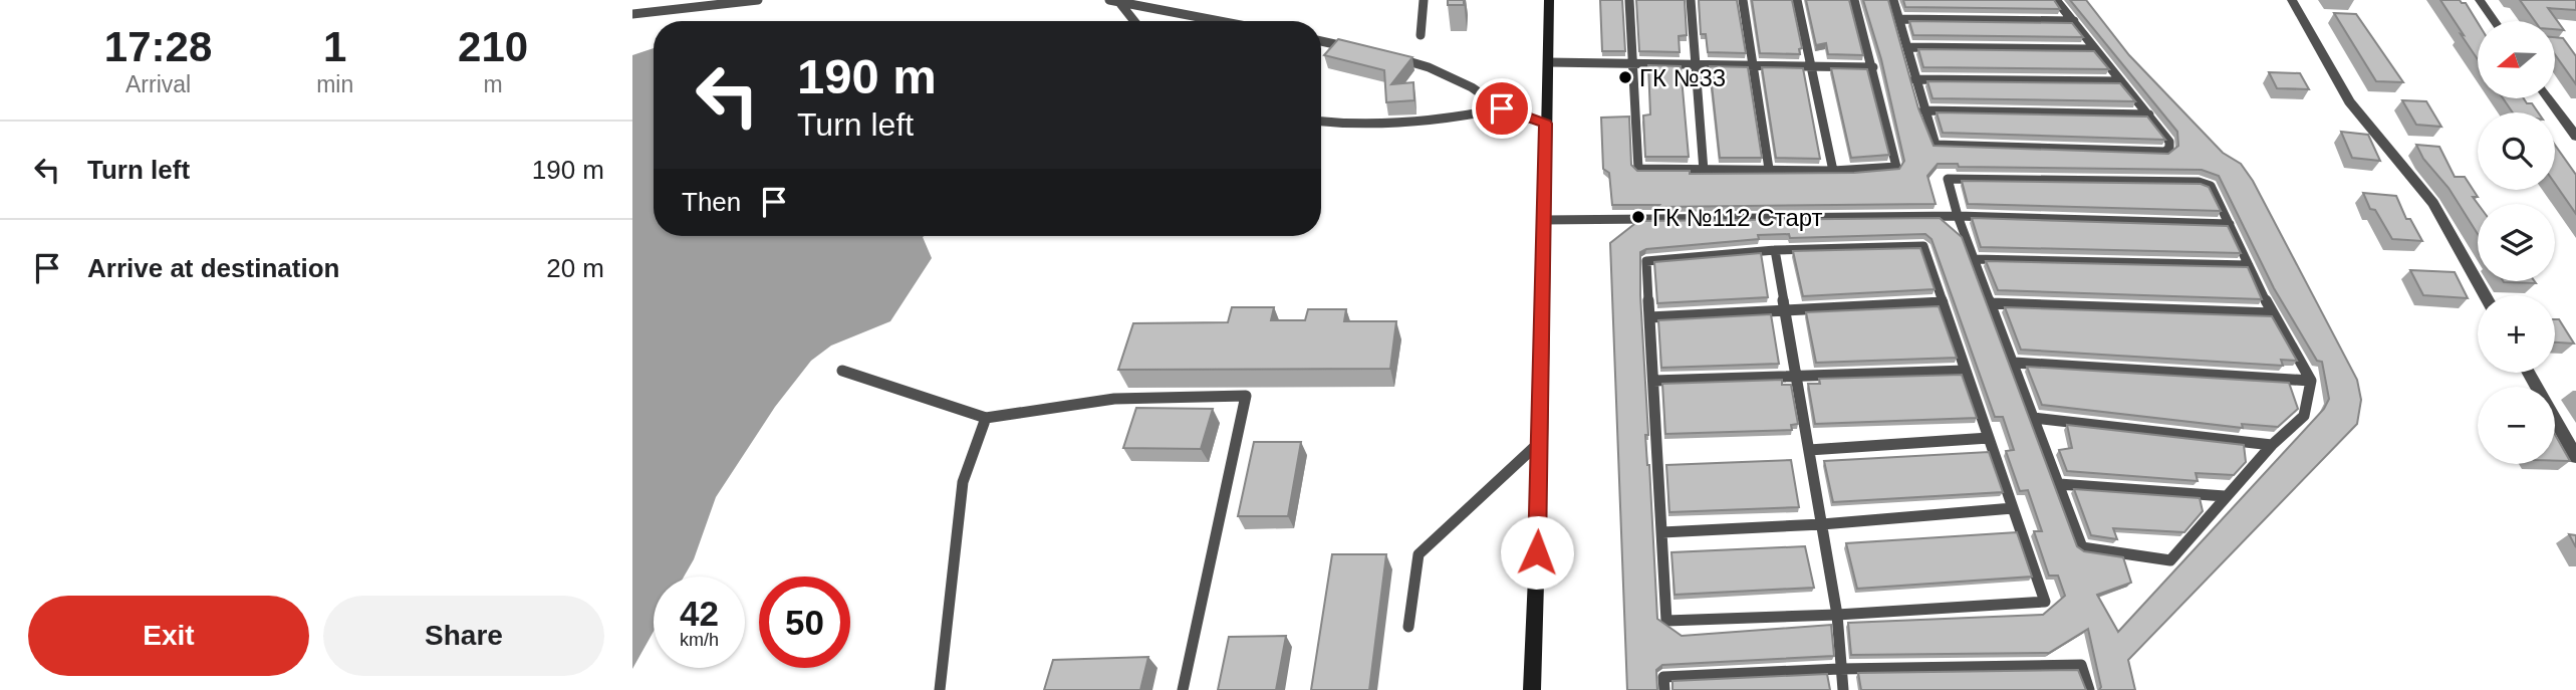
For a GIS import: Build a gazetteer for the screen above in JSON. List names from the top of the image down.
{
  "places": ["ГК №33", "ГК №112 Старт"],
  "north": "left",
  "page": {
    "eta": [
      "17:28",
      "Arrival",
      "1",
      "min",
      "210",
      "m"
    ],
    "map_buttons": ["+", "−"],
    "turn": ["190 m", "Turn left"],
    "list": [
      {
        "name": "Turn left",
        "value": "190 m"
      },
      {
        "name": "Arrive at destination",
        "value": "20 m"
      }
    ],
    "then": "Then",
    "speed": "42 km/h",
    "limit": "50",
    "buttons": ["Exit", "Share"]
  }
}
